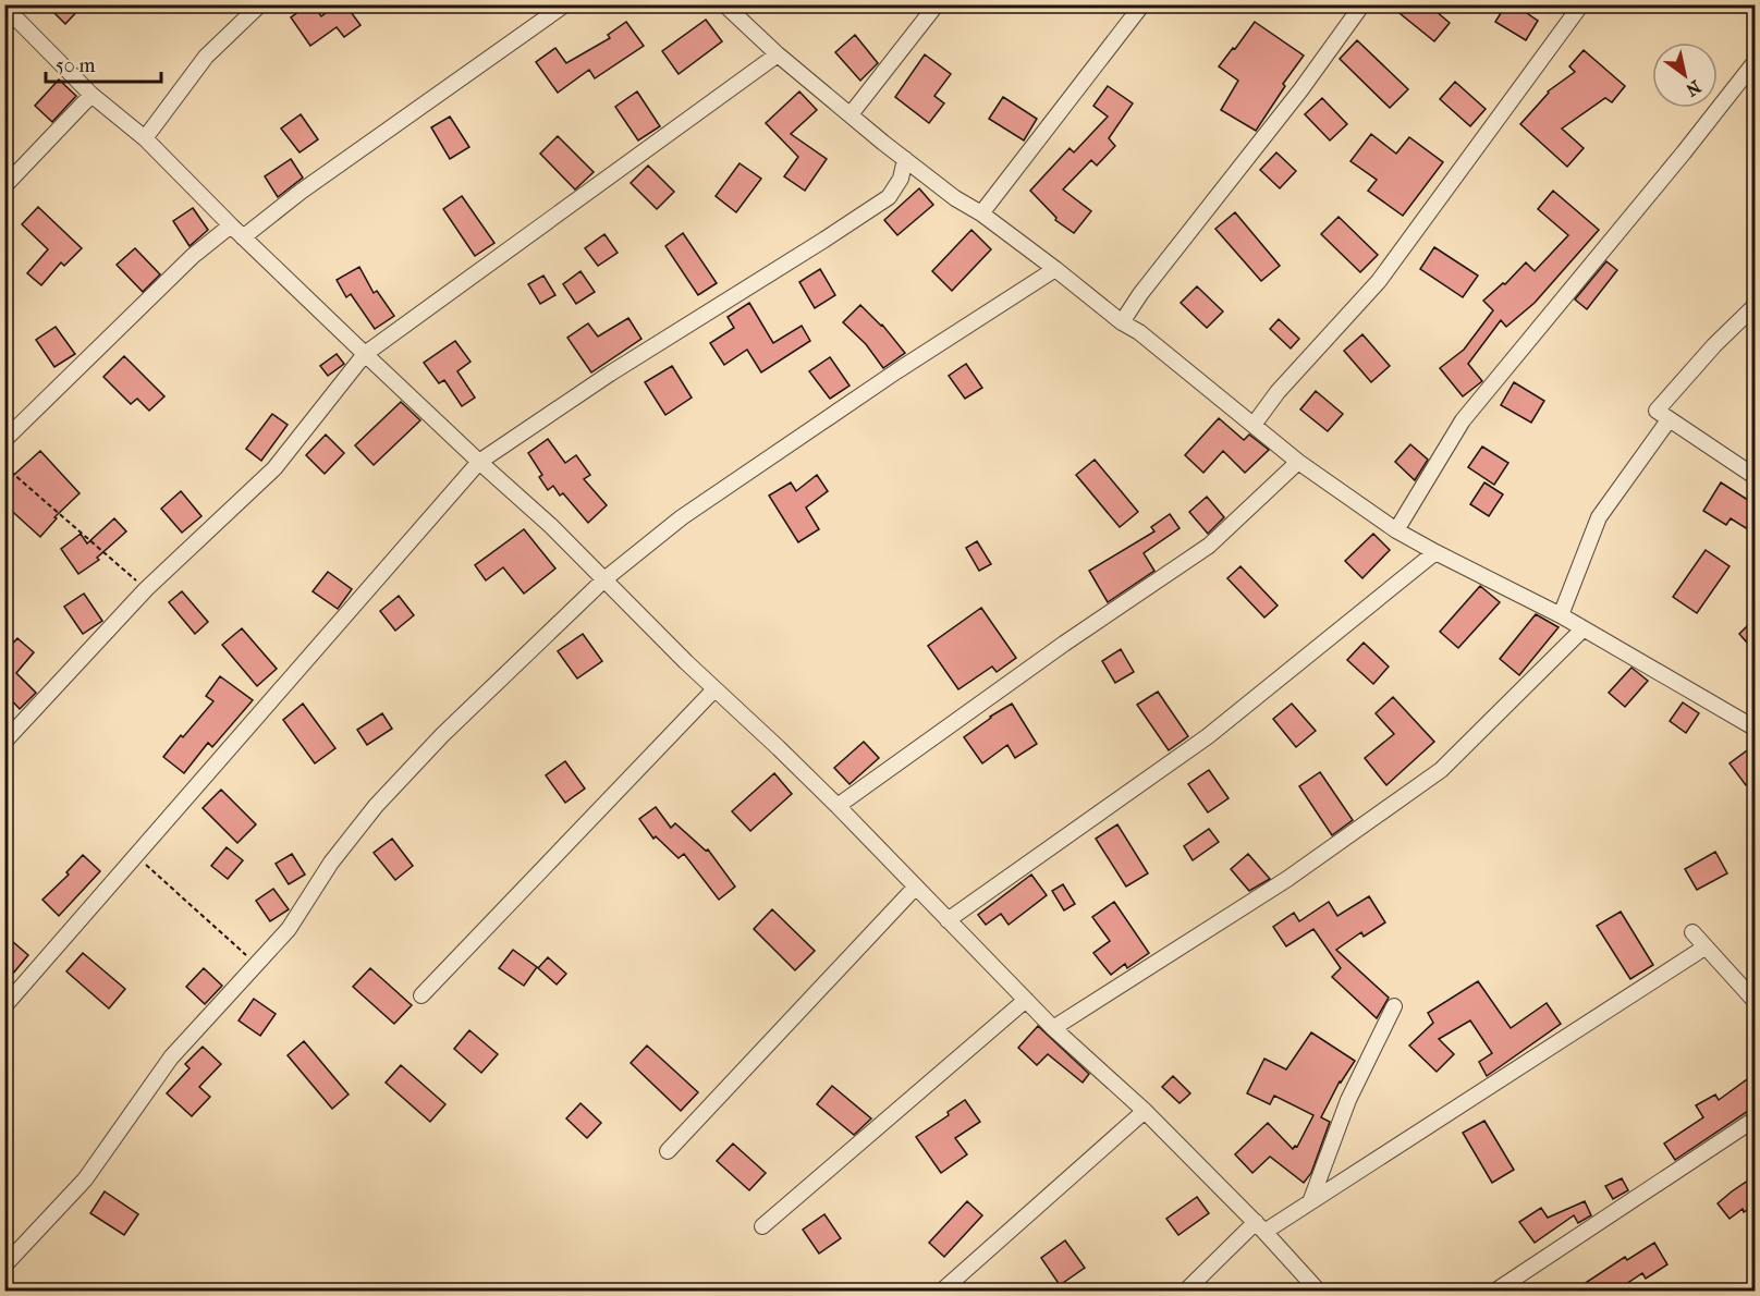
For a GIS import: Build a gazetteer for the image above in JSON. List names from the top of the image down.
{
  "scale_bar": "50 m",
  "north": "bottom right"
}
